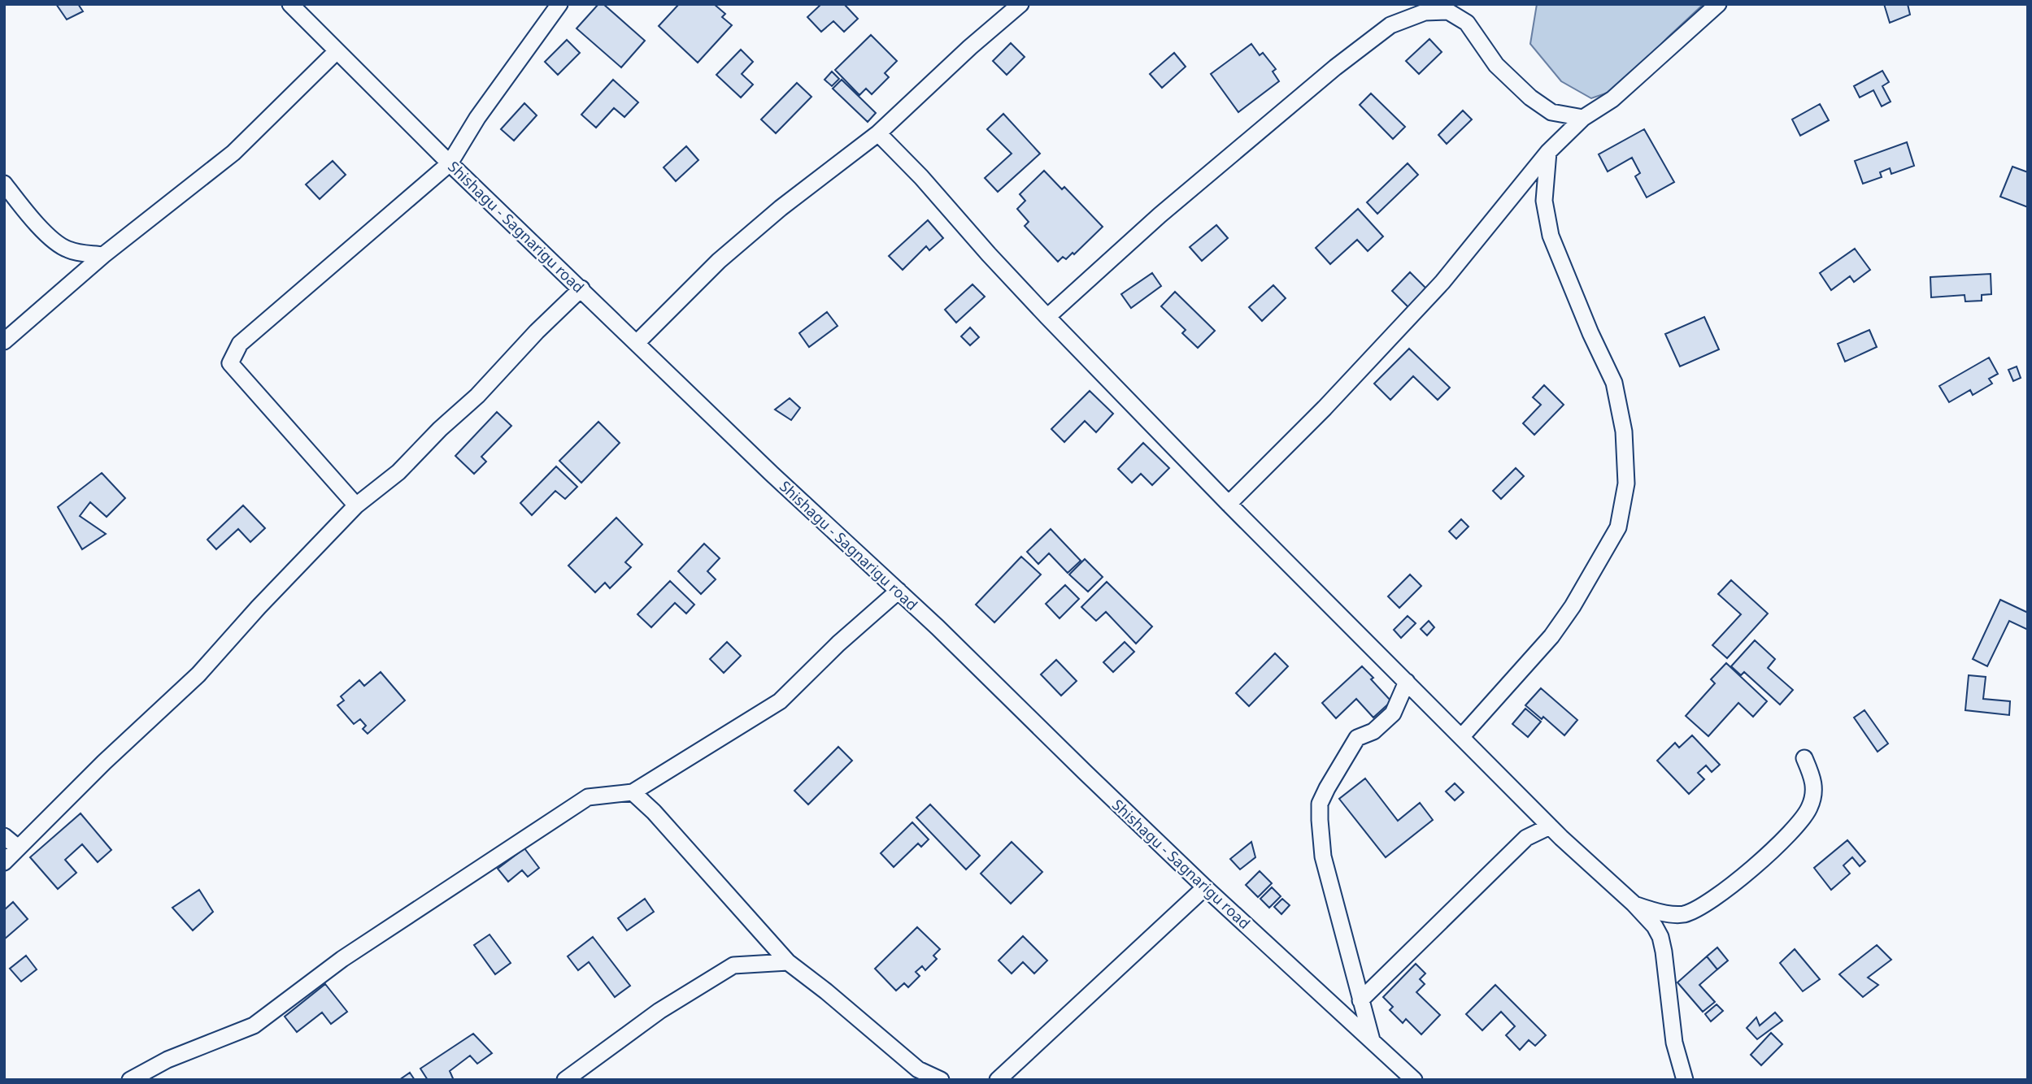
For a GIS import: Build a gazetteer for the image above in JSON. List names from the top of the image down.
{
  "streets": {
    "street": ["Shishagu - Sagnarigu road"]
  }
}
